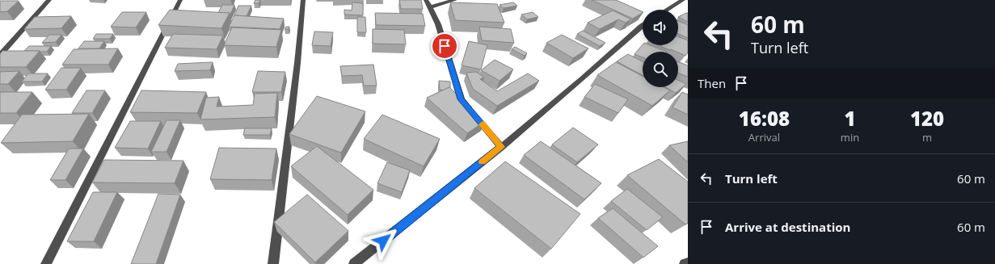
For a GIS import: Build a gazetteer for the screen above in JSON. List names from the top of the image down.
{
  "page": {
    "turn": ["60 m", "Turn left"],
    "then": "Then",
    "eta": [
      "16:08",
      "Arrival",
      "1",
      "min",
      "120",
      "m"
    ],
    "list": [
      {
        "name": "Turn left",
        "value": "60 m"
      },
      {
        "name": "Arrive at destination",
        "value": "60 m"
      }
    ]
  }
}
